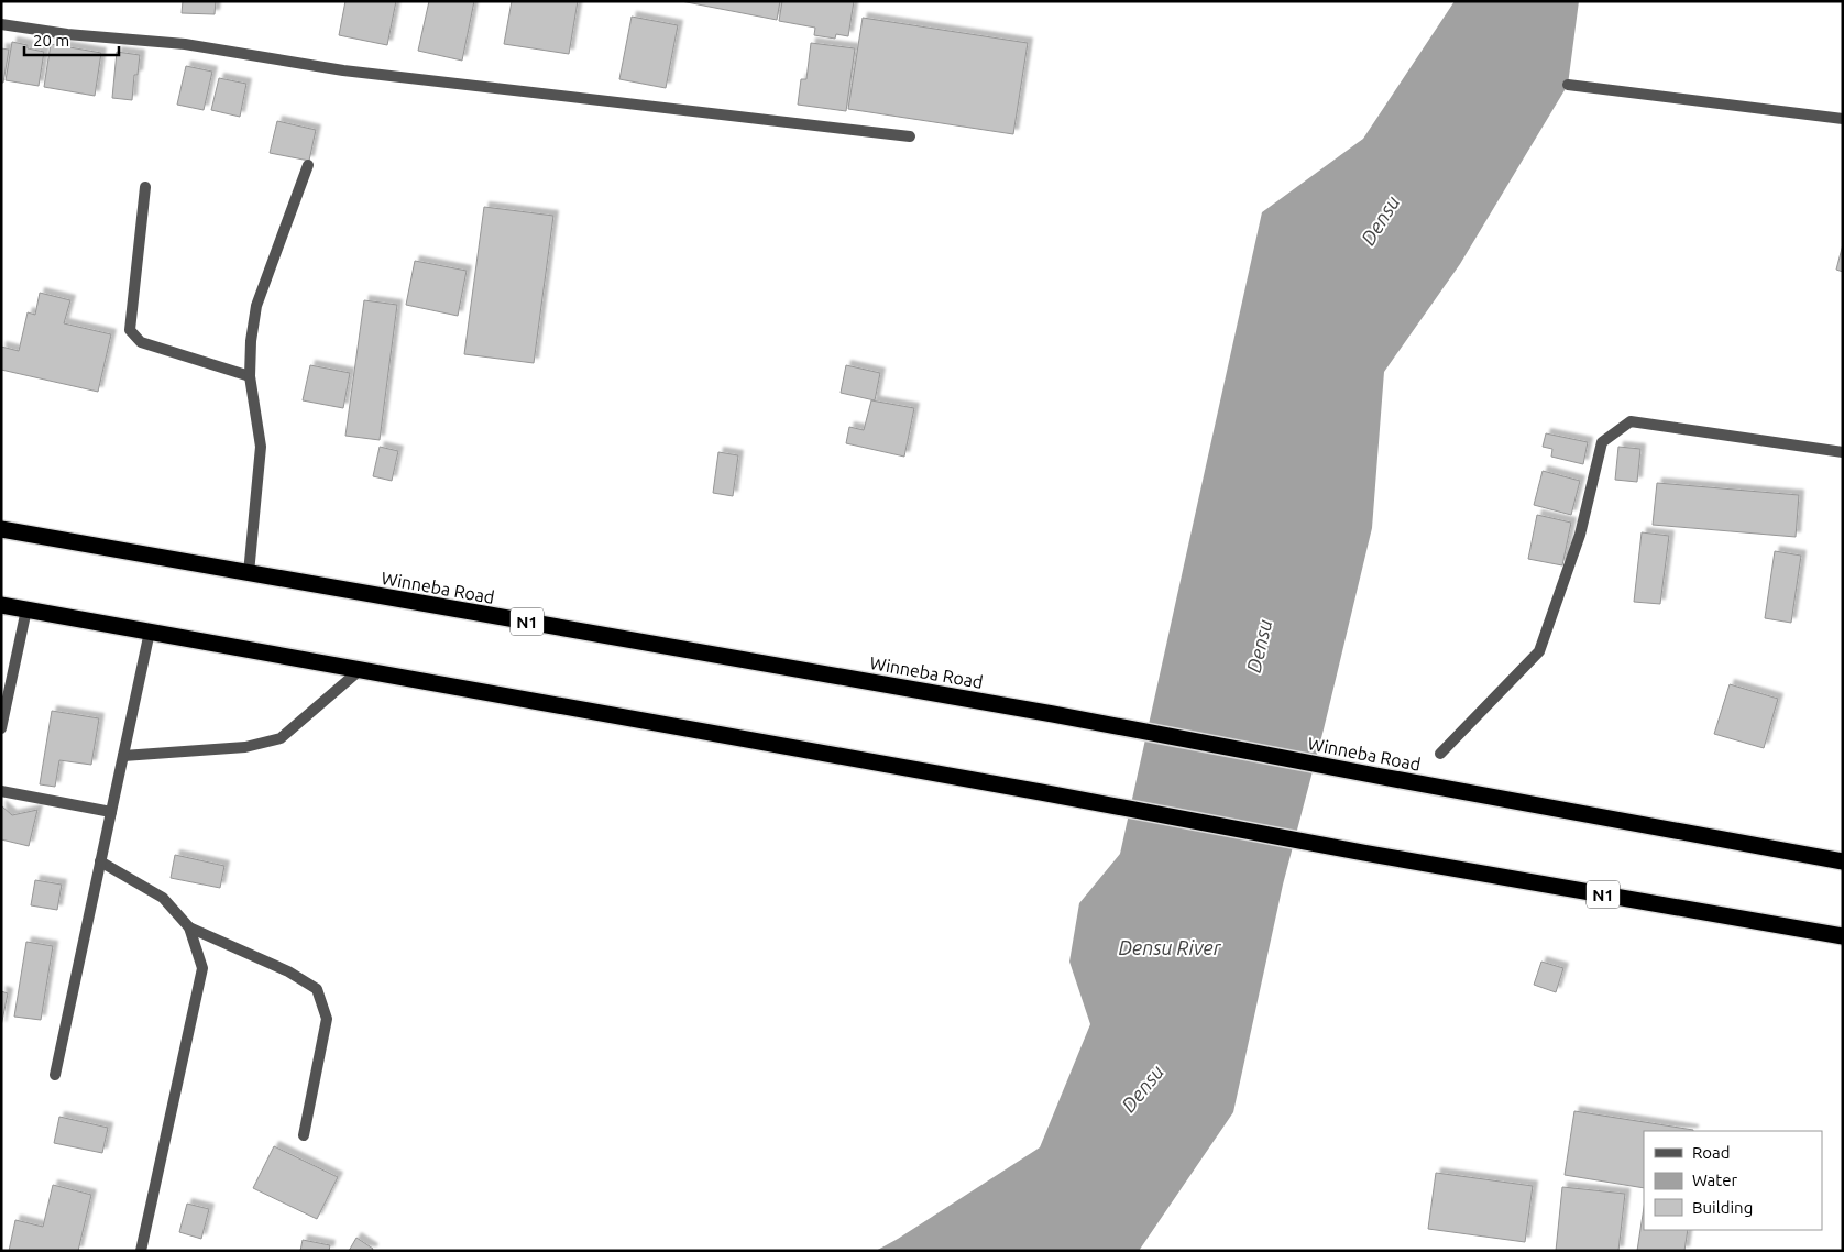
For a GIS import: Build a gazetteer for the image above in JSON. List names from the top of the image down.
{
  "streets": {
    "highway": ["Winneba Road", "N1"]
  },
  "water": ["Densu", "Densu River"],
  "legend": ["Road", "Water", "Building"],
  "scale_bar": "20 m"
}
